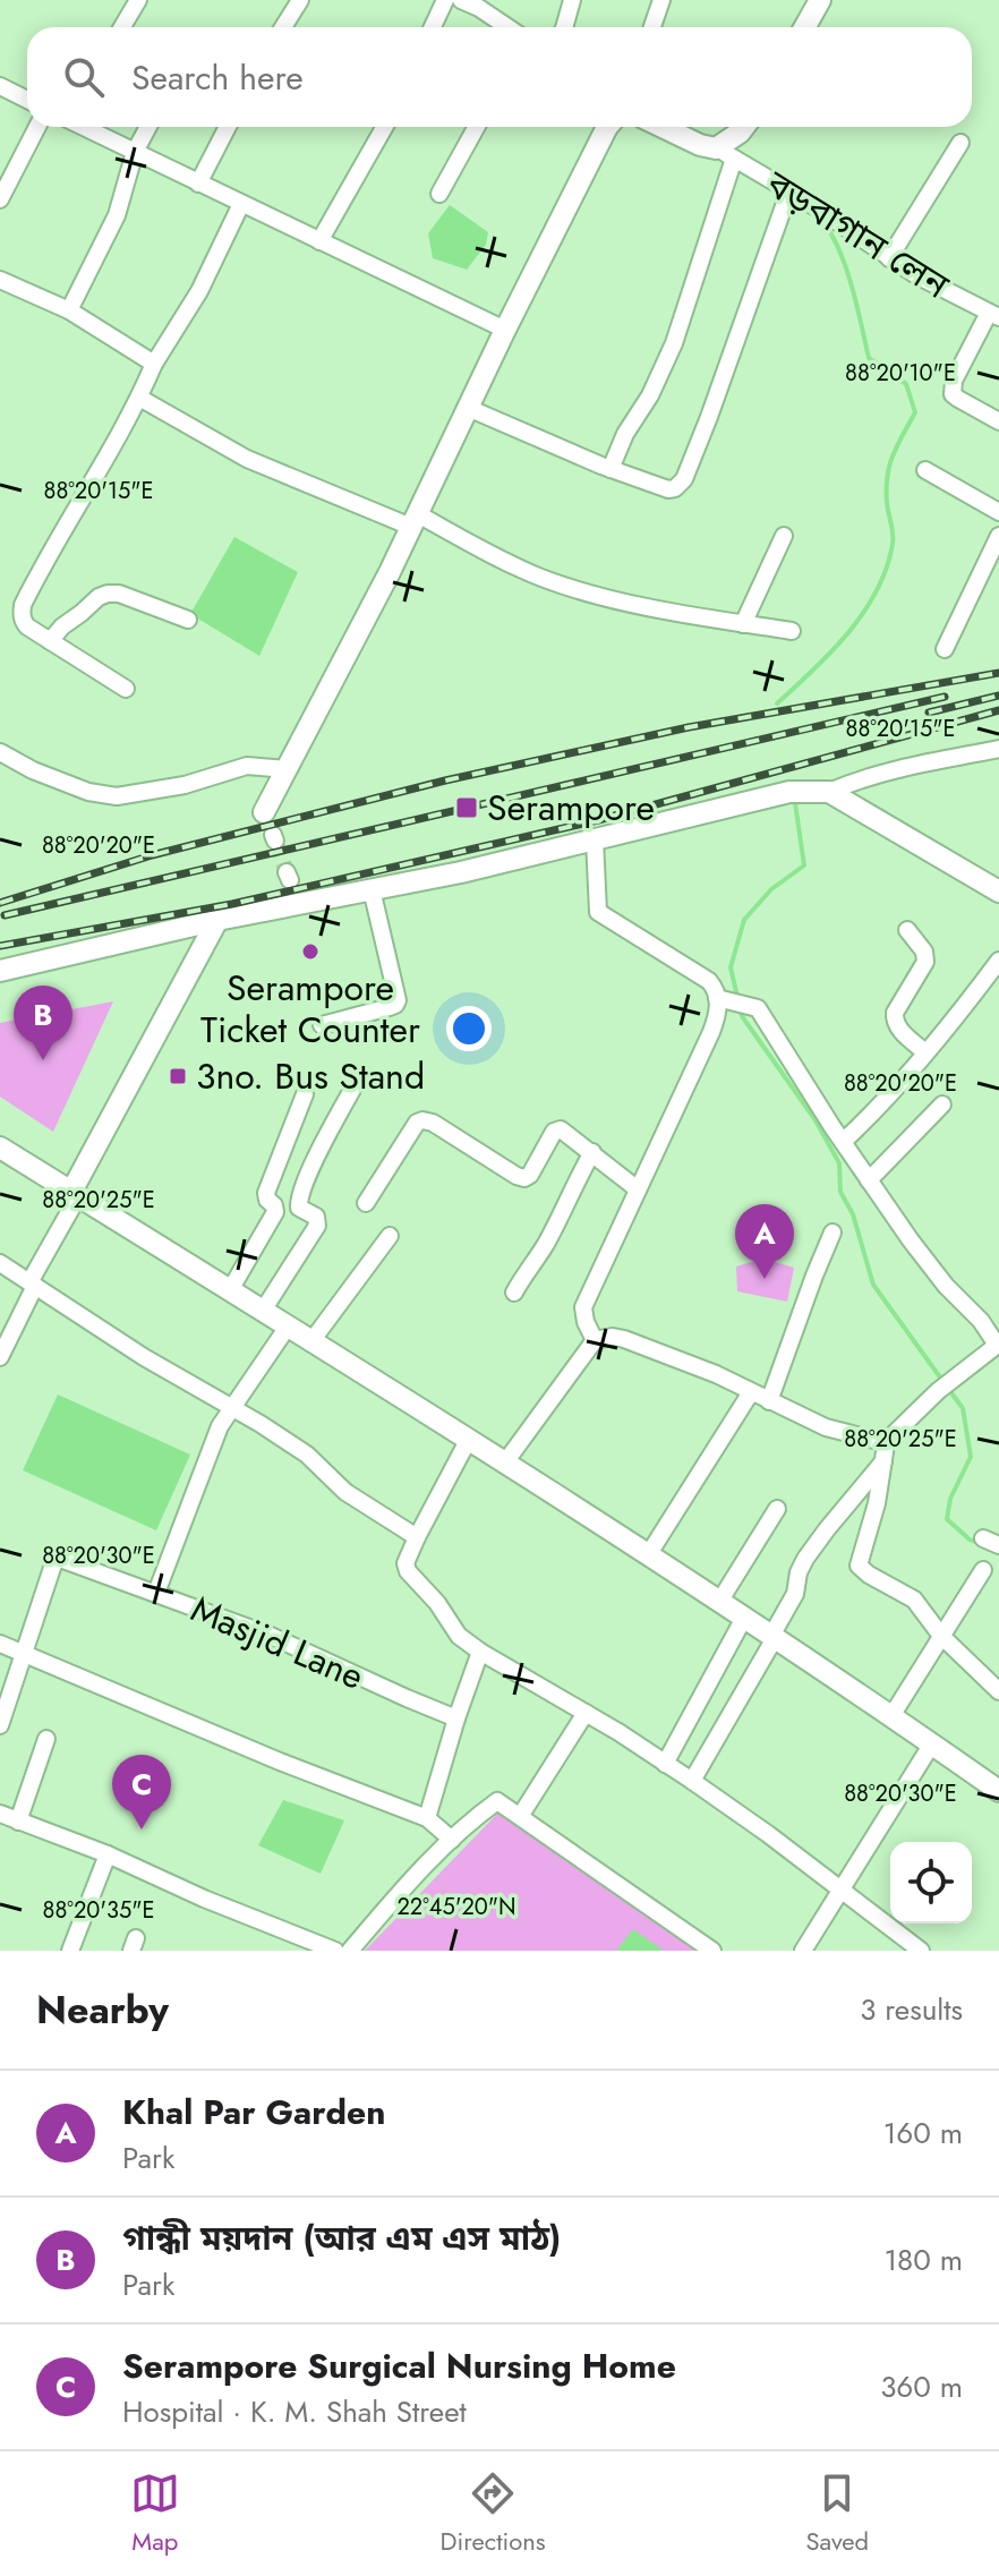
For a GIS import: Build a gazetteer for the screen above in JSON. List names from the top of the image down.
{
  "streets": {
    "street": ["বড়বাগান লেন", "Masjid Lane"]
  },
  "places": {
    "transit": ["Serampore", "3no. Bus Stand"],
    "other": ["Serampore Ticket Counter"]
  },
  "page": {
    "search": "Search here",
    "pins": ["B", "A", "C"],
    "heading": ["Nearby", "3 results"],
    "list": [
      {
        "mark": "A",
        "name": "Khal Par Garden",
        "note": "Park",
        "value": "160 m"
      },
      {
        "mark": "B",
        "name": "গান্ধী ময়দান (আর এম এস মাঠ)",
        "note": "Park",
        "value": "180 m"
      },
      {
        "mark": "C",
        "name": "Serampore Surgical Nursing Home",
        "note": "Hospital · K. M. Shah Street",
        "value": "360 m"
      }
    ],
    "nav": ["Map", "Directions", "Saved"]
  },
  "coordinates": [
    "88°20'10\"E",
    "88°20'15\"E",
    "88°20'20\"E",
    "88°20'25\"E",
    "88°20'30\"E",
    "22°45'20\"N",
    "88°20'35\"E"
  ]
}
